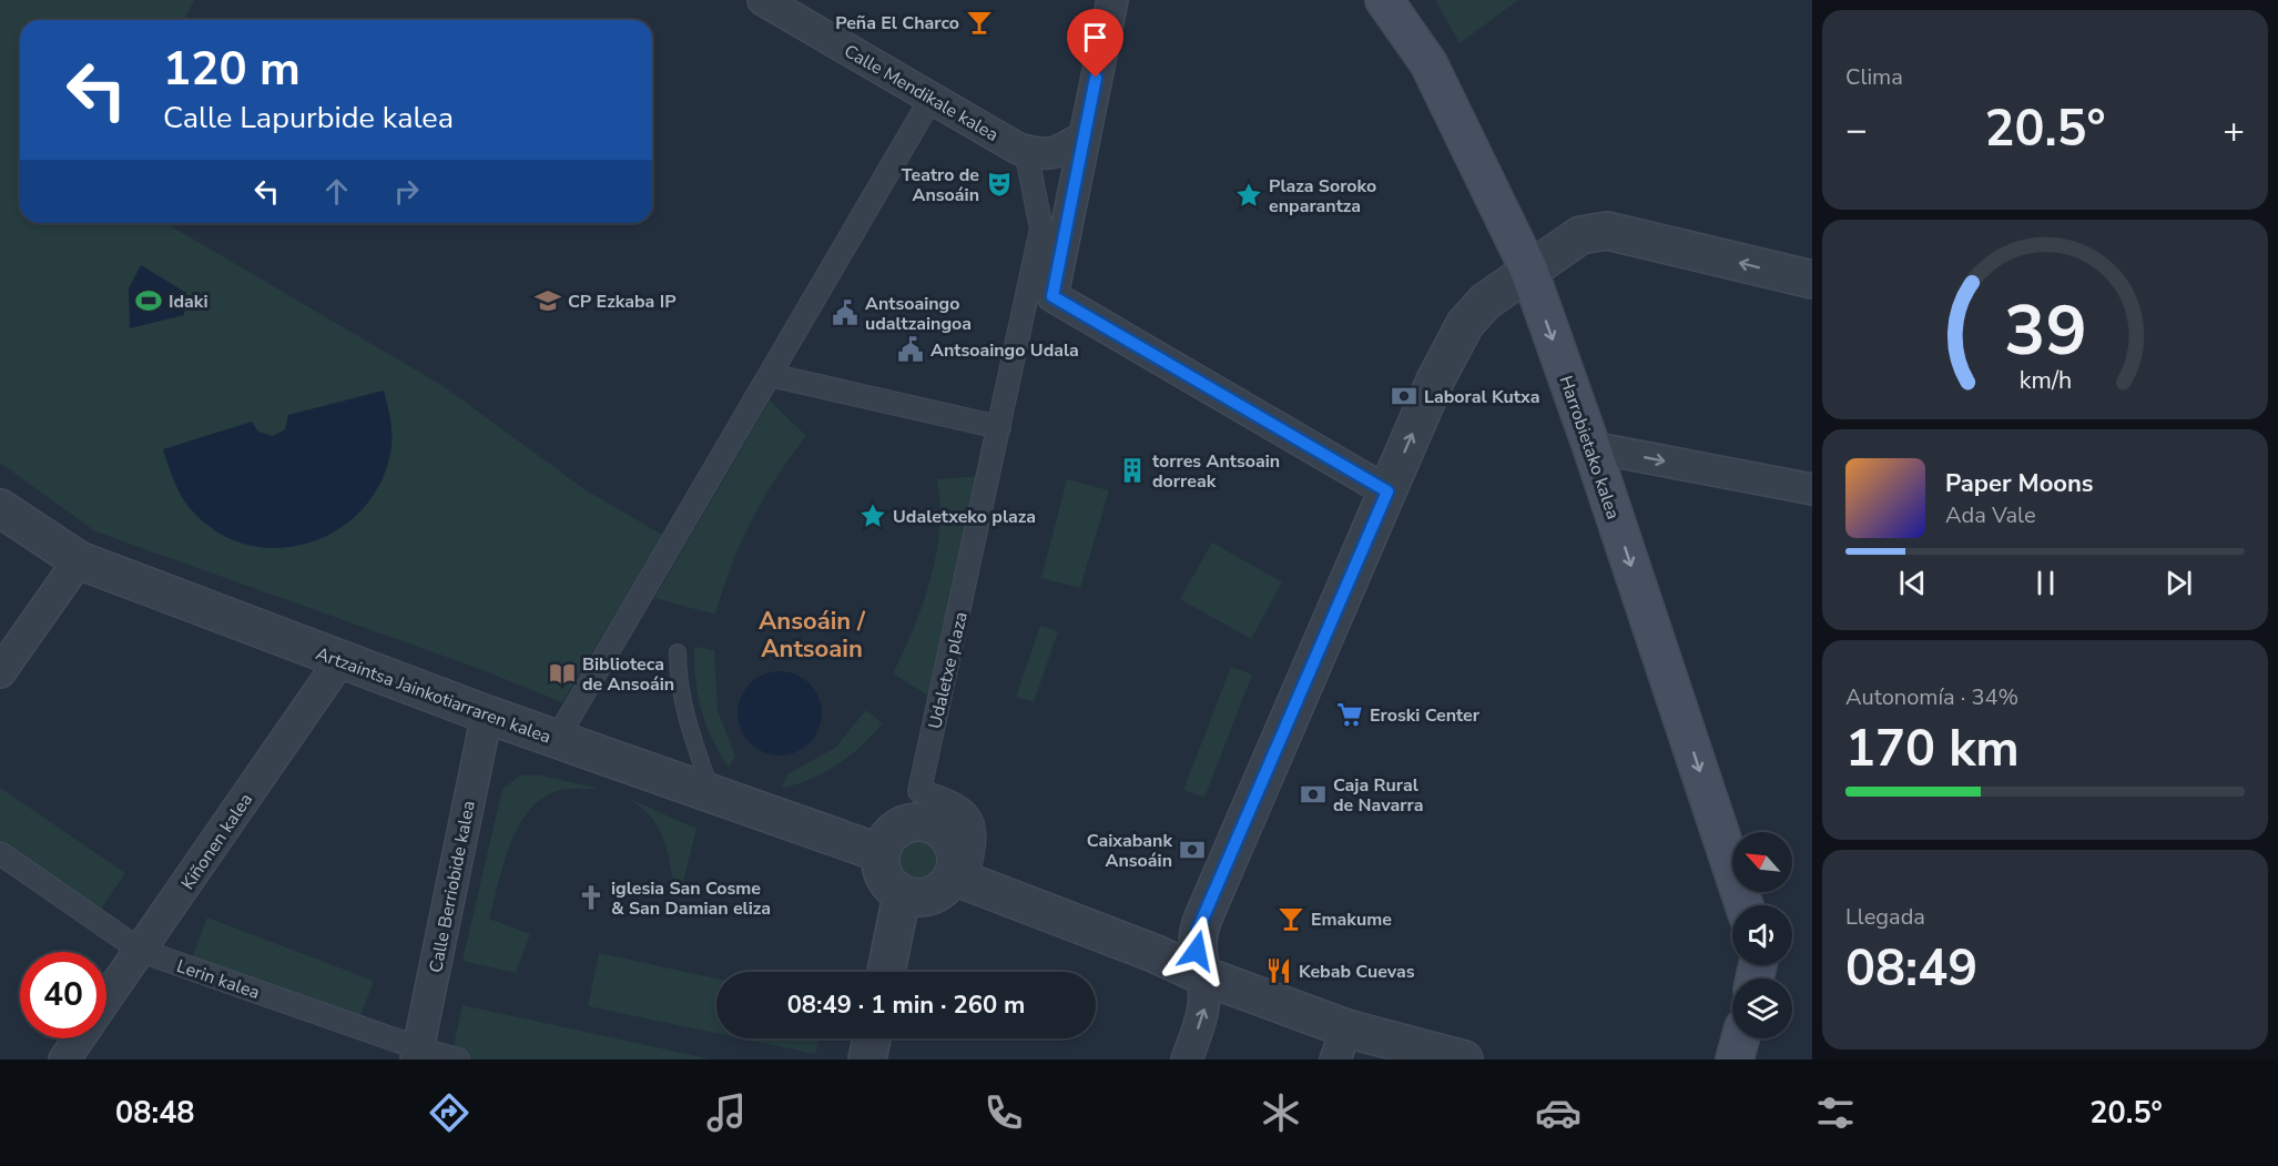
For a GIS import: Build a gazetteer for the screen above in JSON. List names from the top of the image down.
{
  "streets": {
    "main road": ["Harrobietako kalea"],
    "street": [
      "Calle Mendikale kalea",
      "Udaletxe plaza",
      "Artzaintsa Jainkotiarraren kalea",
      "Kiñonen kalea",
      "Calle Berriobide kalea",
      "Lerin kalea"
    ]
  },
  "crossings": [
    ["Calle Mendikale kalea", "Udaletxe plaza"],
    ["Udaletxe plaza", "Artzaintsa Jainkotiarraren kalea"],
    ["Artzaintsa Jainkotiarraren kalea", "Kiñonen kalea"],
    ["Artzaintsa Jainkotiarraren kalea", "Calle Berriobide kalea"],
    ["Kiñonen kalea", "Lerin kalea"],
    ["Calle Berriobide kalea", "Lerin kalea"]
  ],
  "one_way": ["Harrobietako kalea"],
  "districts": ["Ansoáin / Antsoain"],
  "places": {
    "bar": ["Peña El Charco", "Emakume"],
    "theatre": ["Teatro de Ansoáin"],
    "place": ["Plaza Soroko enparantza", "Udaletxeko plaza"],
    "sports": ["Idaki"],
    "school or university": ["CP Ezkaba IP"],
    "public building": ["Antsoaingo udaltzaingoa", "Antsoaingo Udala"],
    "bank": ["Laboral Kutxa", "Caja Rural de Navarra", "Caixabank Ansoáin"],
    "building": ["torres Antsoain dorreak"],
    "library": ["Biblioteca de Ansoáin"],
    "supermarket": ["Eroski Center"],
    "church": ["iglesia San Cosme & San Damian eliza"],
    "restaurant": ["Kebab Cuevas"]
  },
  "north": "top left",
  "page": {
    "tile": [
      "Clima",
      ["Autonomía · 34%", "170 km"],
      ["Llegada", "08:49"]
    ],
    "turn": ["120 m", "Calle Lapurbide kalea"],
    "heat": ["−", "20.5°", "+"],
    "song": ["Paper Moons", "Ada Vale"],
    "limit": "40",
    "trip": "08:49 · 1 min · 260 m",
    "tabs": ["08:48", "20.5°"],
    "gauge": ["39", "km/h"]
  }
}
